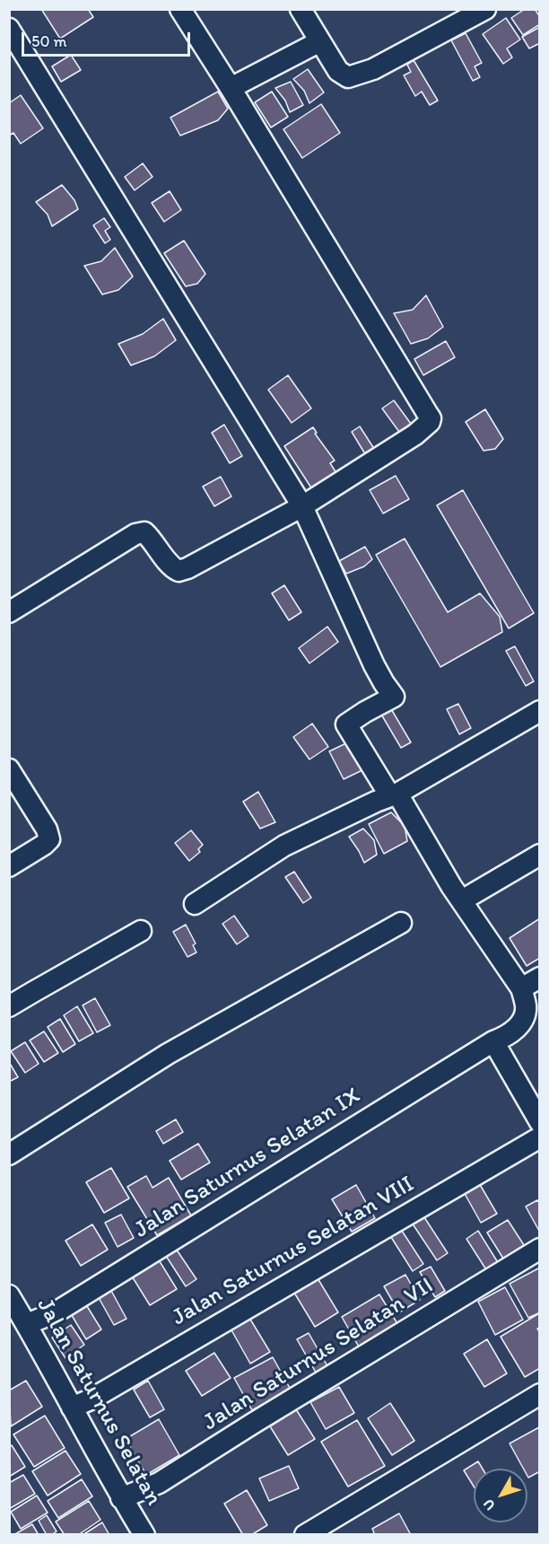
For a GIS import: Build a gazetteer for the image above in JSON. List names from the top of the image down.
{
  "streets": {
    "street": [
      "Jalan Saturnus Selatan IX",
      "Jalan Saturnus Selatan VIII",
      "Jalan Saturnus Selatan VII",
      "Jalan Saturnus Selatan"
    ]
  },
  "crossings": [
    ["Jalan Saturnus Selatan IX", "Jalan Saturnus Selatan"],
    ["Jalan Saturnus Selatan VIII", "Jalan Saturnus Selatan"],
    ["Jalan Saturnus Selatan VII", "Jalan Saturnus Selatan"]
  ],
  "scale_bar": "50 m",
  "north": "bottom left"
}
